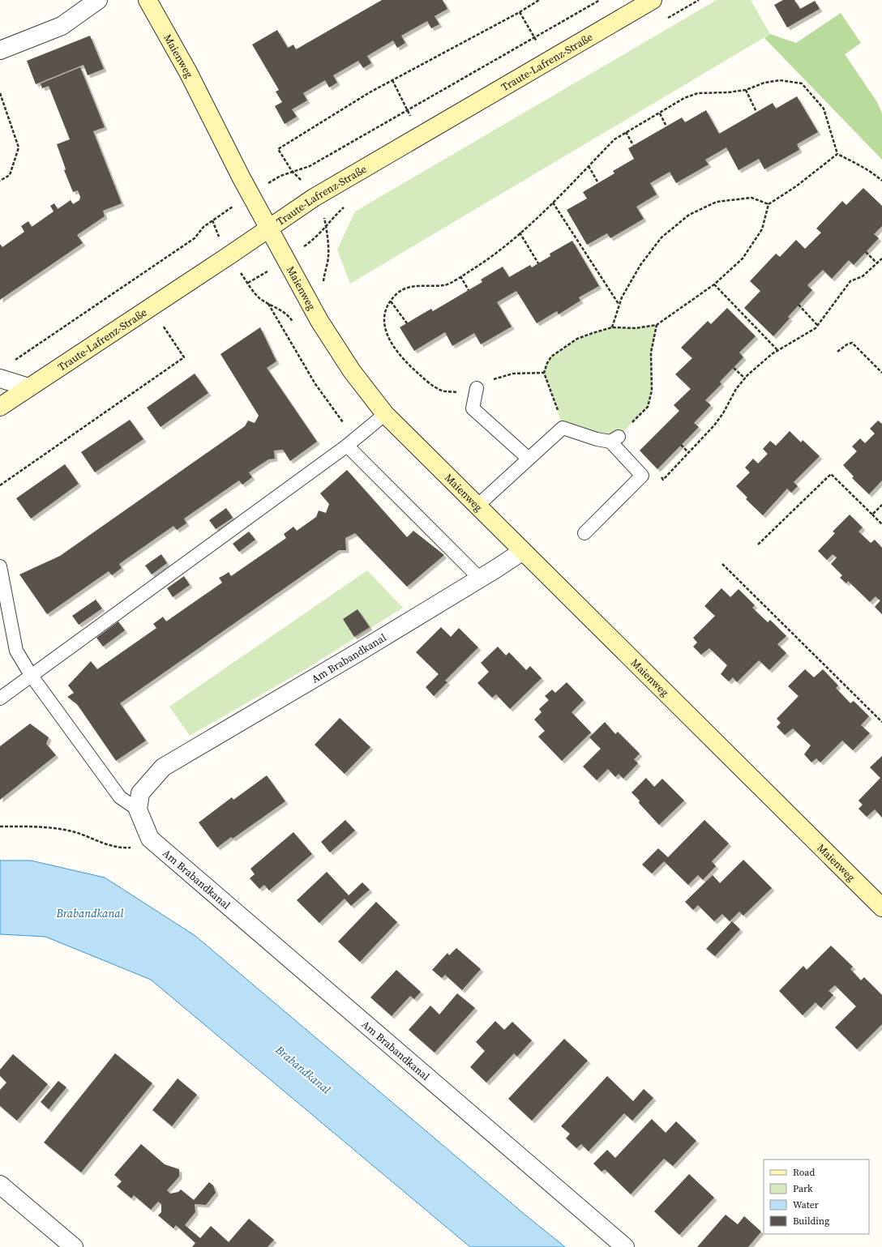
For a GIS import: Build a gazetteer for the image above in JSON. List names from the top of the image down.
{
  "streets": {
    "street": ["Maienweg", "Traute-Lafrenz-Straße", "Am Brabandkanal"]
  },
  "crossings": [
    ["Maienweg", "Traute-Lafrenz-Straße"],
    ["Maienweg", "Am Brabandkanal"]
  ],
  "water": ["Brabandkanal"],
  "legend": [
    "Road",
    "Park",
    "Water",
    "Building"
  ]
}
